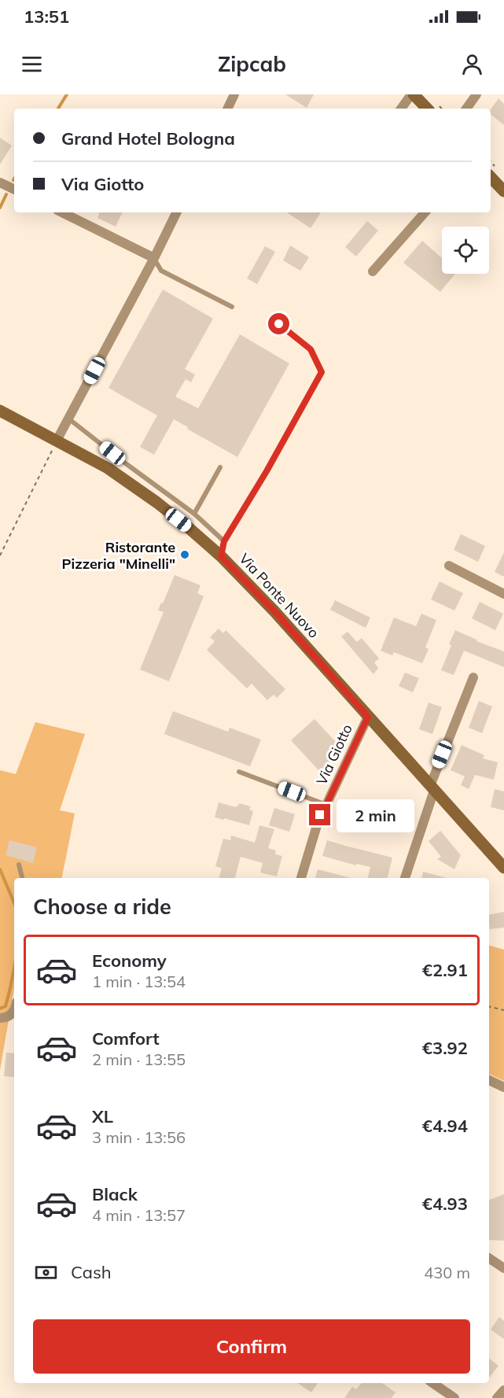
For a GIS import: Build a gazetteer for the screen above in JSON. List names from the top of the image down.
{
  "streets": {
    "main road": ["Via Ponte Nuovo"],
    "street": ["Via Giotto"]
  },
  "crossings": [
    ["Via Ponte Nuovo", "Via Giotto"]
  ],
  "places": ["Ristorante Pizzeria \"Minelli\""],
  "page": {
    "status": "13:51",
    "header": "Zipcab",
    "banner": ["Grand Hotel Bologna", "Via Giotto"],
    "bubble": "2 min",
    "heading": "Choose a ride",
    "list": [
      {
        "name": "Economy",
        "note": "1 min · 13:54",
        "value": "€2.91"
      },
      {
        "name": "Comfort",
        "note": "2 min · 13:55",
        "value": "€3.92"
      },
      {
        "name": "XL",
        "note": "3 min · 13:56",
        "value": "€4.94"
      },
      {
        "name": "Black",
        "note": "4 min · 13:57",
        "value": "€4.93"
      }
    ],
    "pay": ["Cash", "430 m"],
    "buttons": "Confirm"
  }
}
